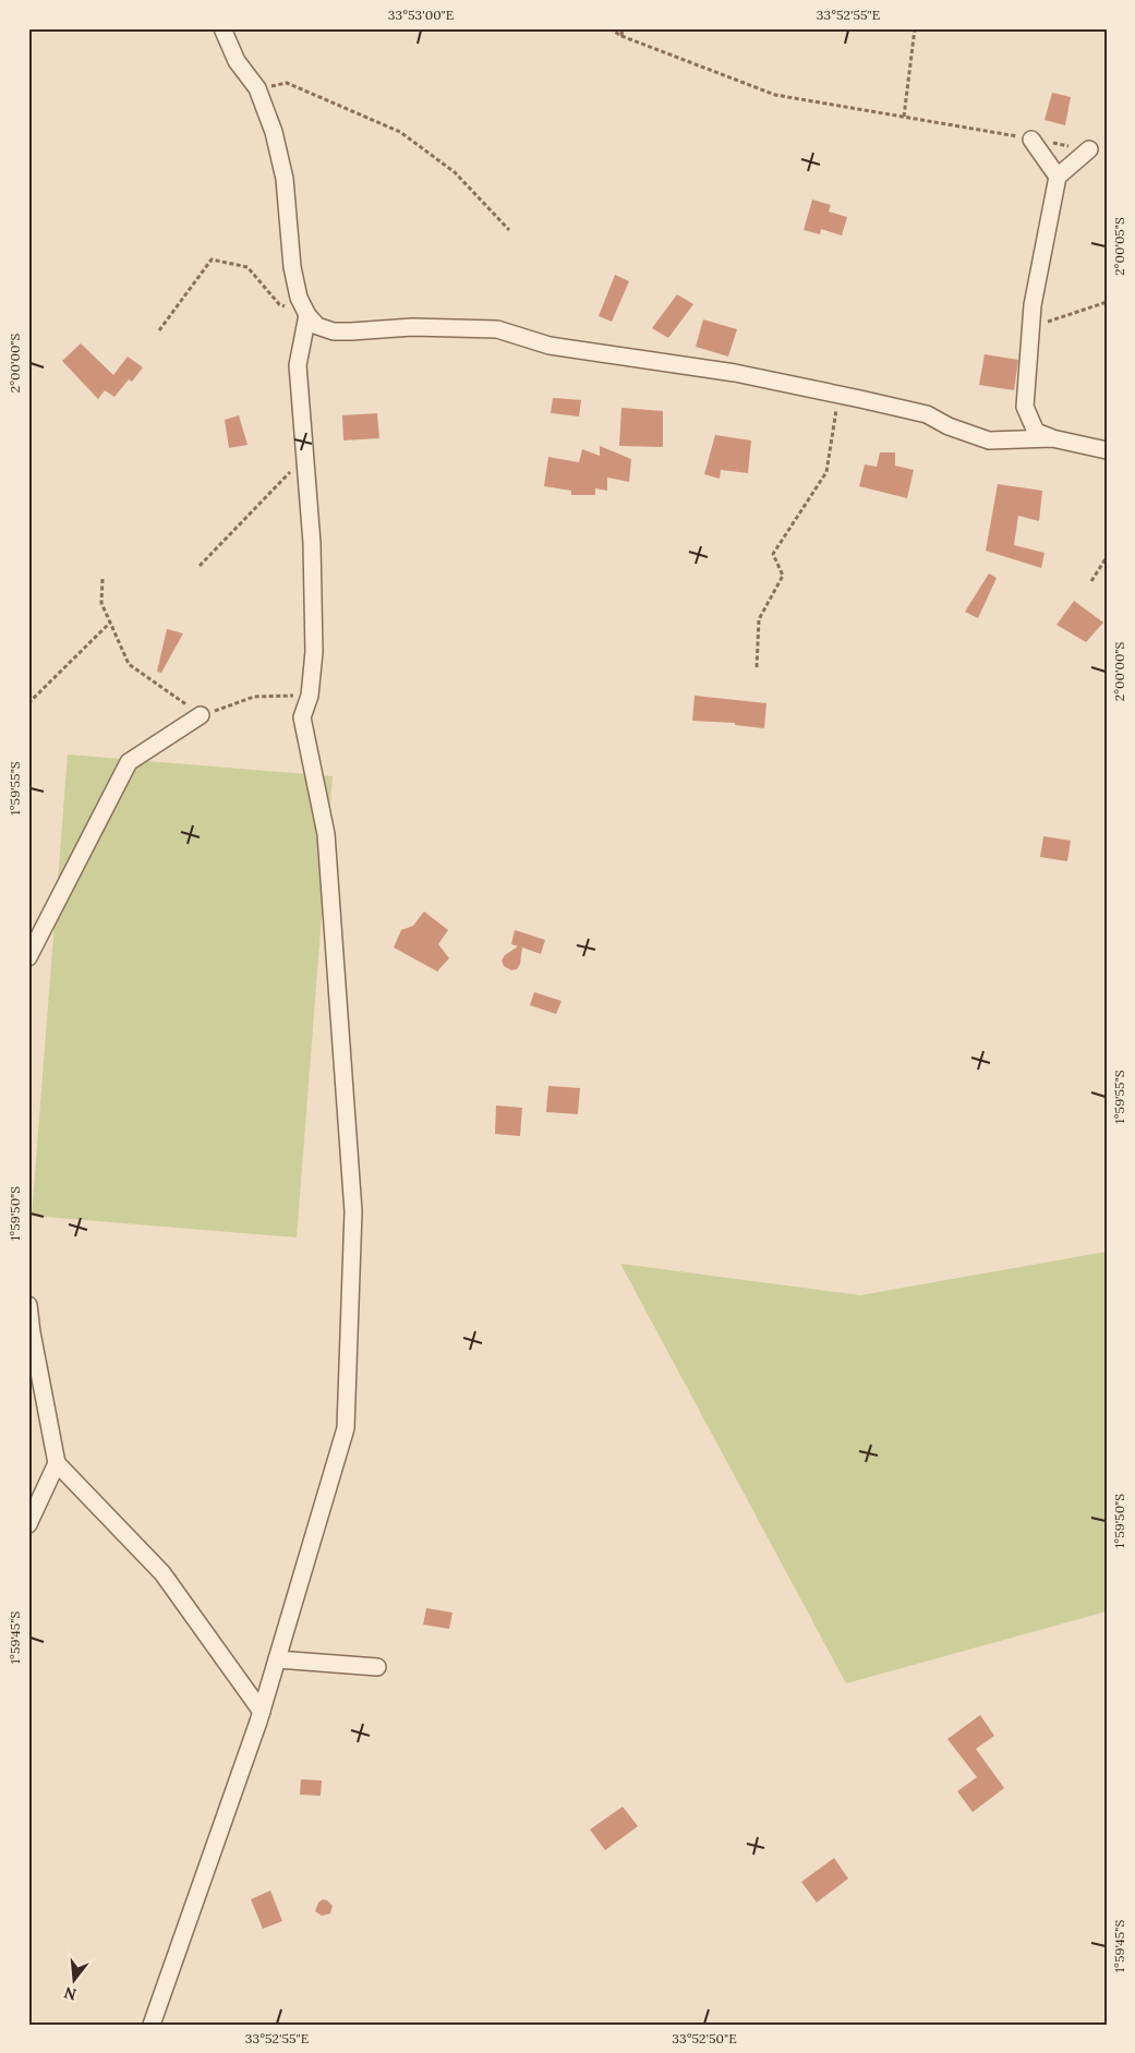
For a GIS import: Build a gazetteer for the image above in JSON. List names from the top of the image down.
{
  "north": "bottom",
  "coordinates": [
    "33°53'00\"E",
    "33°52'55\"E",
    "2°00'05\"S",
    "2°00'00\"S",
    "1°59'55\"S",
    "1°59'50\"S",
    "1°59'45\"S",
    "33°52'50\"E"
  ]
}
